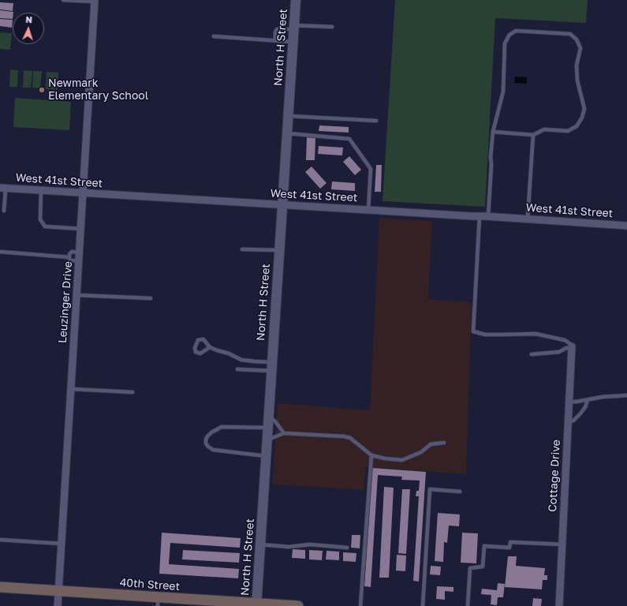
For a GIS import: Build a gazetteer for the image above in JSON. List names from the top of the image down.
{
  "streets": {
    "main road": ["40th Street"],
    "street": [
      "North H Street",
      "West 41st Street",
      "Leuzinger Drive",
      "Cottage Drive"
    ]
  },
  "crossings": [
    ["North H Street", "West 41st Street"],
    ["North H Street", "40th Street"],
    ["West 41st Street", "Leuzinger Drive"],
    ["Leuzinger Drive", "40th Street"]
  ],
  "places": ["Newmark Elementary School"],
  "north": "top"
}
